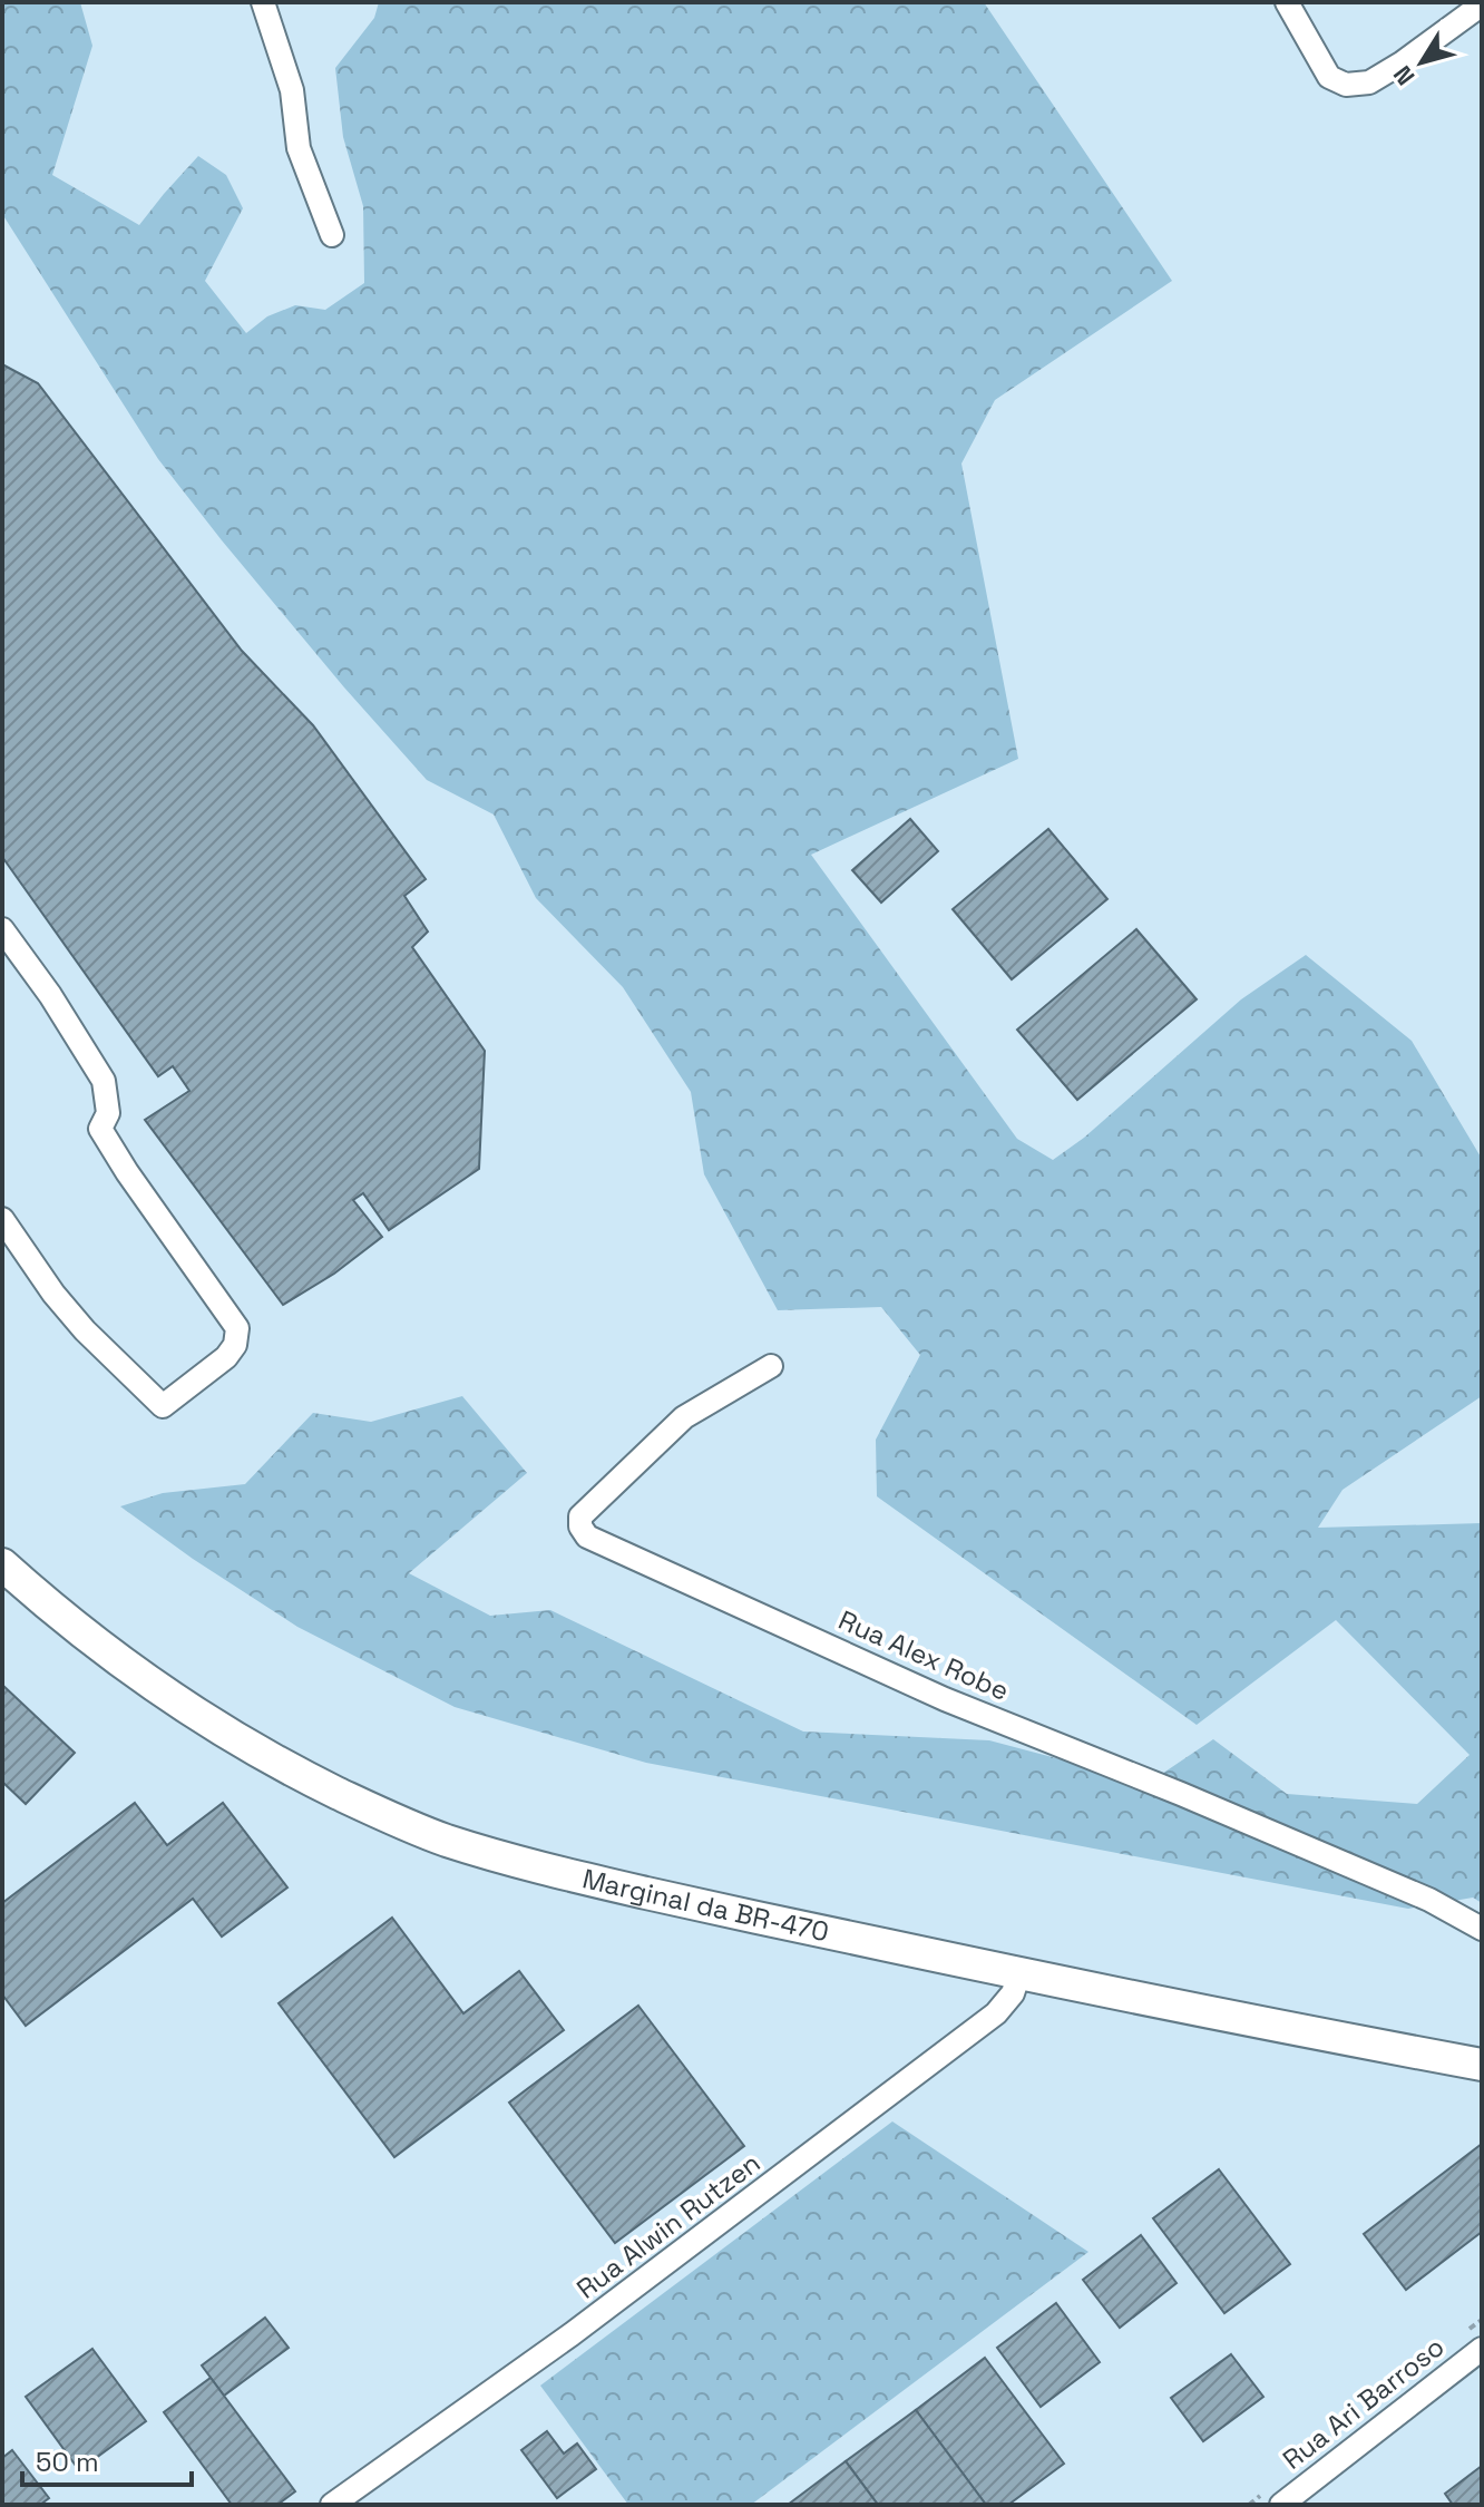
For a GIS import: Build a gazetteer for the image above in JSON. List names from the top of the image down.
{
  "streets": {
    "highway": ["Marginal da BR-470"],
    "street": ["Rua Alex Robe", "Rua Alwin Rutzen", "Rua Ari Barroso"]
  },
  "crossings": [
    ["Marginal da BR-470", "Rua Alwin Rutzen"]
  ],
  "scale_bar": "50 m",
  "north": "bottom left"
}
